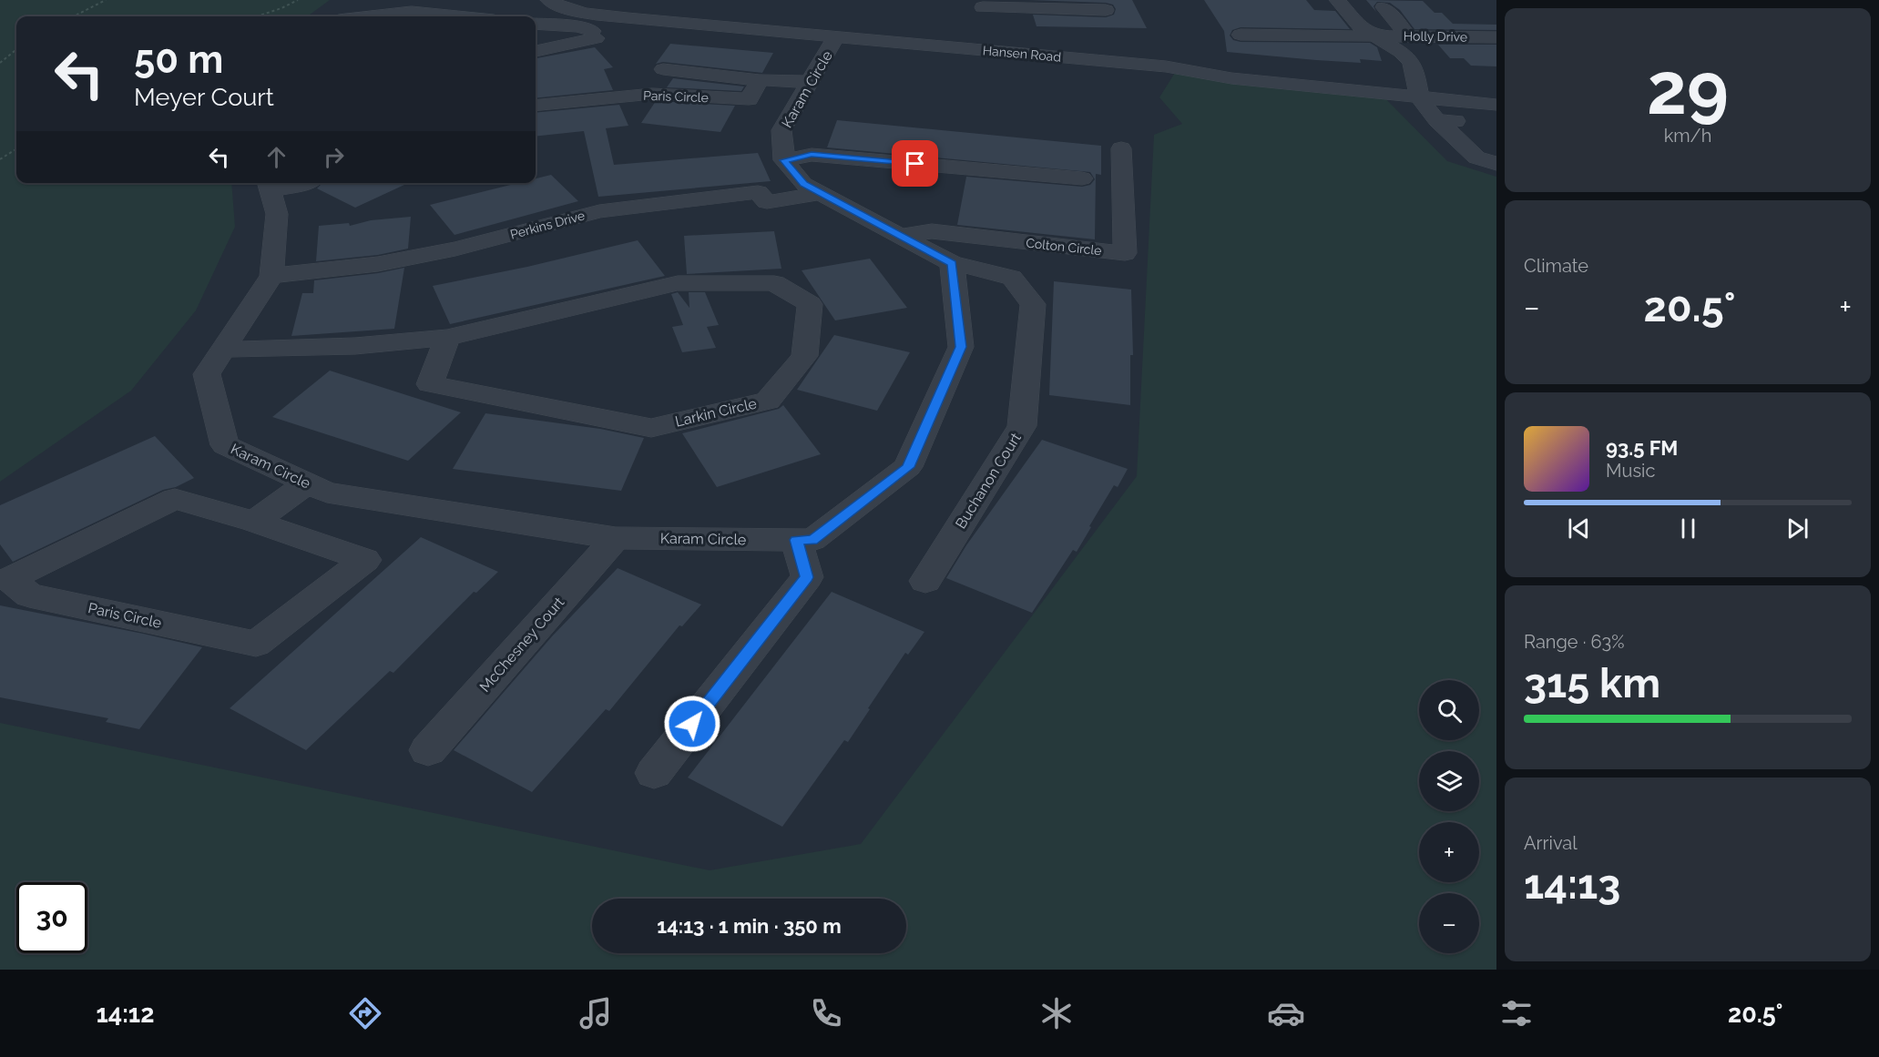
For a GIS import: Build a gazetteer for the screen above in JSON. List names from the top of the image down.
{
  "streets": {
    "street": [
      "Holly Drive",
      "Hansen Road",
      "Karam Circle",
      "Paris Circle",
      "Perkins Drive",
      "Colton Circle",
      "Larkin Circle",
      "Buchanon Court",
      "McChesney Court"
    ]
  },
  "crossings": [
    ["Hansen Road", "Karam Circle"],
    ["Karam Circle", "Perkins Drive"],
    ["Karam Circle", "Larkin Circle"],
    ["Karam Circle", "Buchanon Court"],
    ["Karam Circle", "McChesney Court"]
  ],
  "page": {
    "tile": [
      ["29", "km/h"],
      "Climate",
      ["Range · 63%", "315 km"],
      ["Arrival", "14:13"]
    ],
    "turn": ["50 m", "Meyer Court"],
    "heat": ["−", "20.5°", "+"],
    "song": ["93.5 FM", "Music"],
    "map_buttons": ["+", "−"],
    "limit": "30",
    "trip": "14:13 · 1 min · 350 m",
    "tabs": ["14:12", "20.5°"]
  }
}
